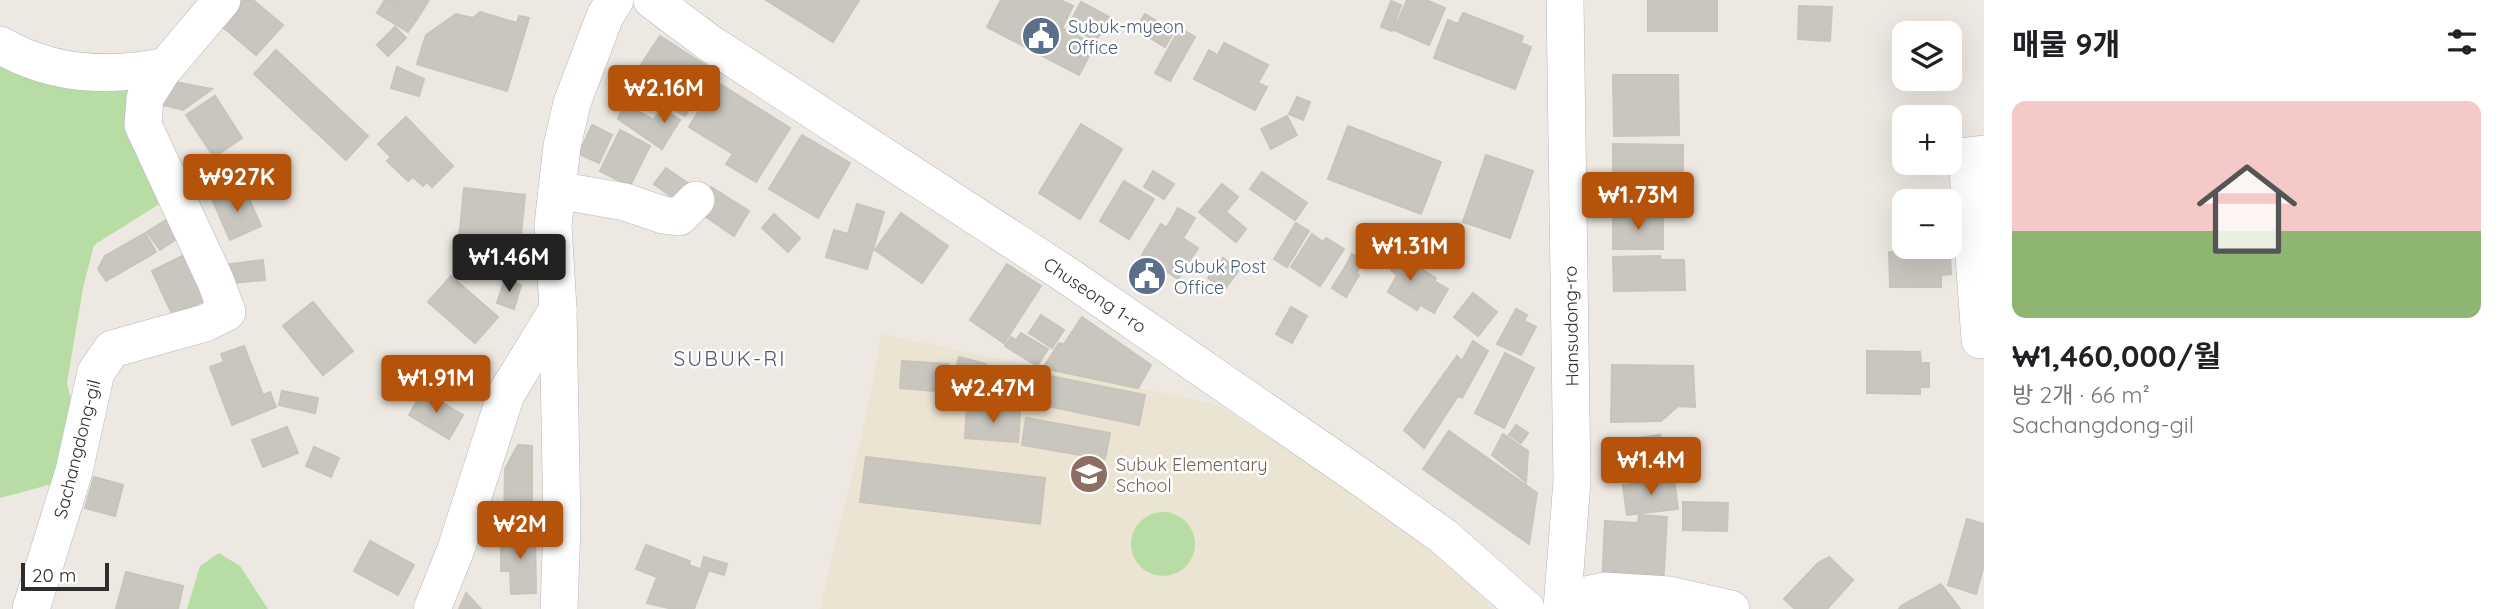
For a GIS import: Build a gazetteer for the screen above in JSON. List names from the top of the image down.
{
  "streets": {
    "street": ["Chuseong 1-ro", "Hansudong-ro", "Sachangdong-gil"]
  },
  "districts": ["SUBUK-RI"],
  "places": {
    "public building": ["Subuk-myeon Office", "Subuk Post Office"],
    "school or university": ["Subuk Elementary School"]
  },
  "scale_bar": "20 m",
  "page": {
    "heading": "매물 9개",
    "map_buttons": ["+", "−"],
    "price": [
      "₩2.16M",
      "₩927K",
      "₩1.73M",
      "₩1.31M",
      "₩1.46M",
      "₩1.91M",
      "₩2.47M",
      "₩1.4M",
      "₩2M"
    ],
    "list": [
      {
        "name": "₩1,460,000/월",
        "note": "방 2개 · 66 m² · Sachangdong-gil"
      }
    ],
    "scale": "20 m"
  }
}
